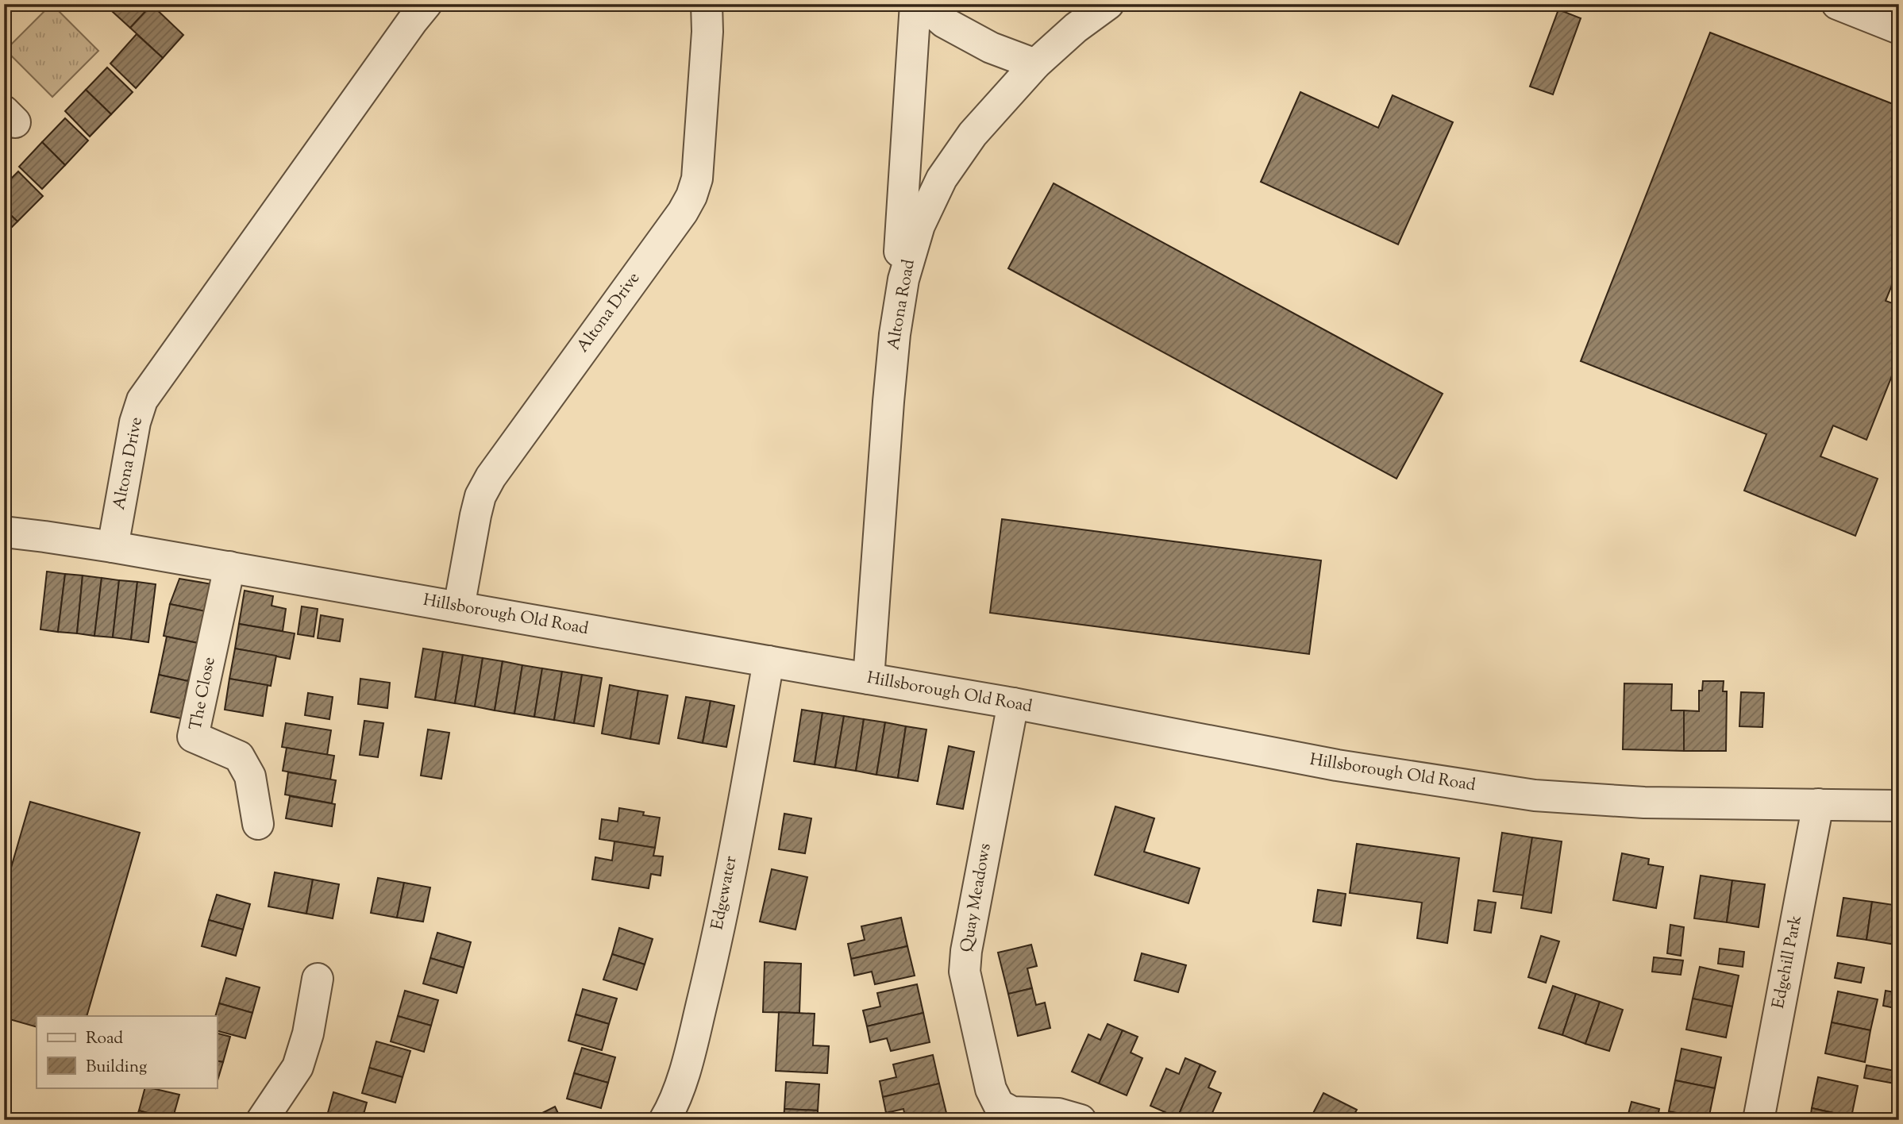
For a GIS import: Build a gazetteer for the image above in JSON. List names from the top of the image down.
{
  "streets": {
    "street": [
      "Altona Road",
      "Altona Drive",
      "Hillsborough Old Road",
      "The Close",
      "Edgewater",
      "Quay Meadows",
      "Edgehill Park"
    ]
  },
  "crossings": [
    ["Altona Road", "Hillsborough Old Road"],
    ["Altona Drive", "Hillsborough Old Road"],
    ["Hillsborough Old Road", "The Close"],
    ["Hillsborough Old Road", "Edgewater"],
    ["Hillsborough Old Road", "Quay Meadows"],
    ["Hillsborough Old Road", "Edgehill Park"]
  ],
  "legend": ["Road", "Building"]
}
